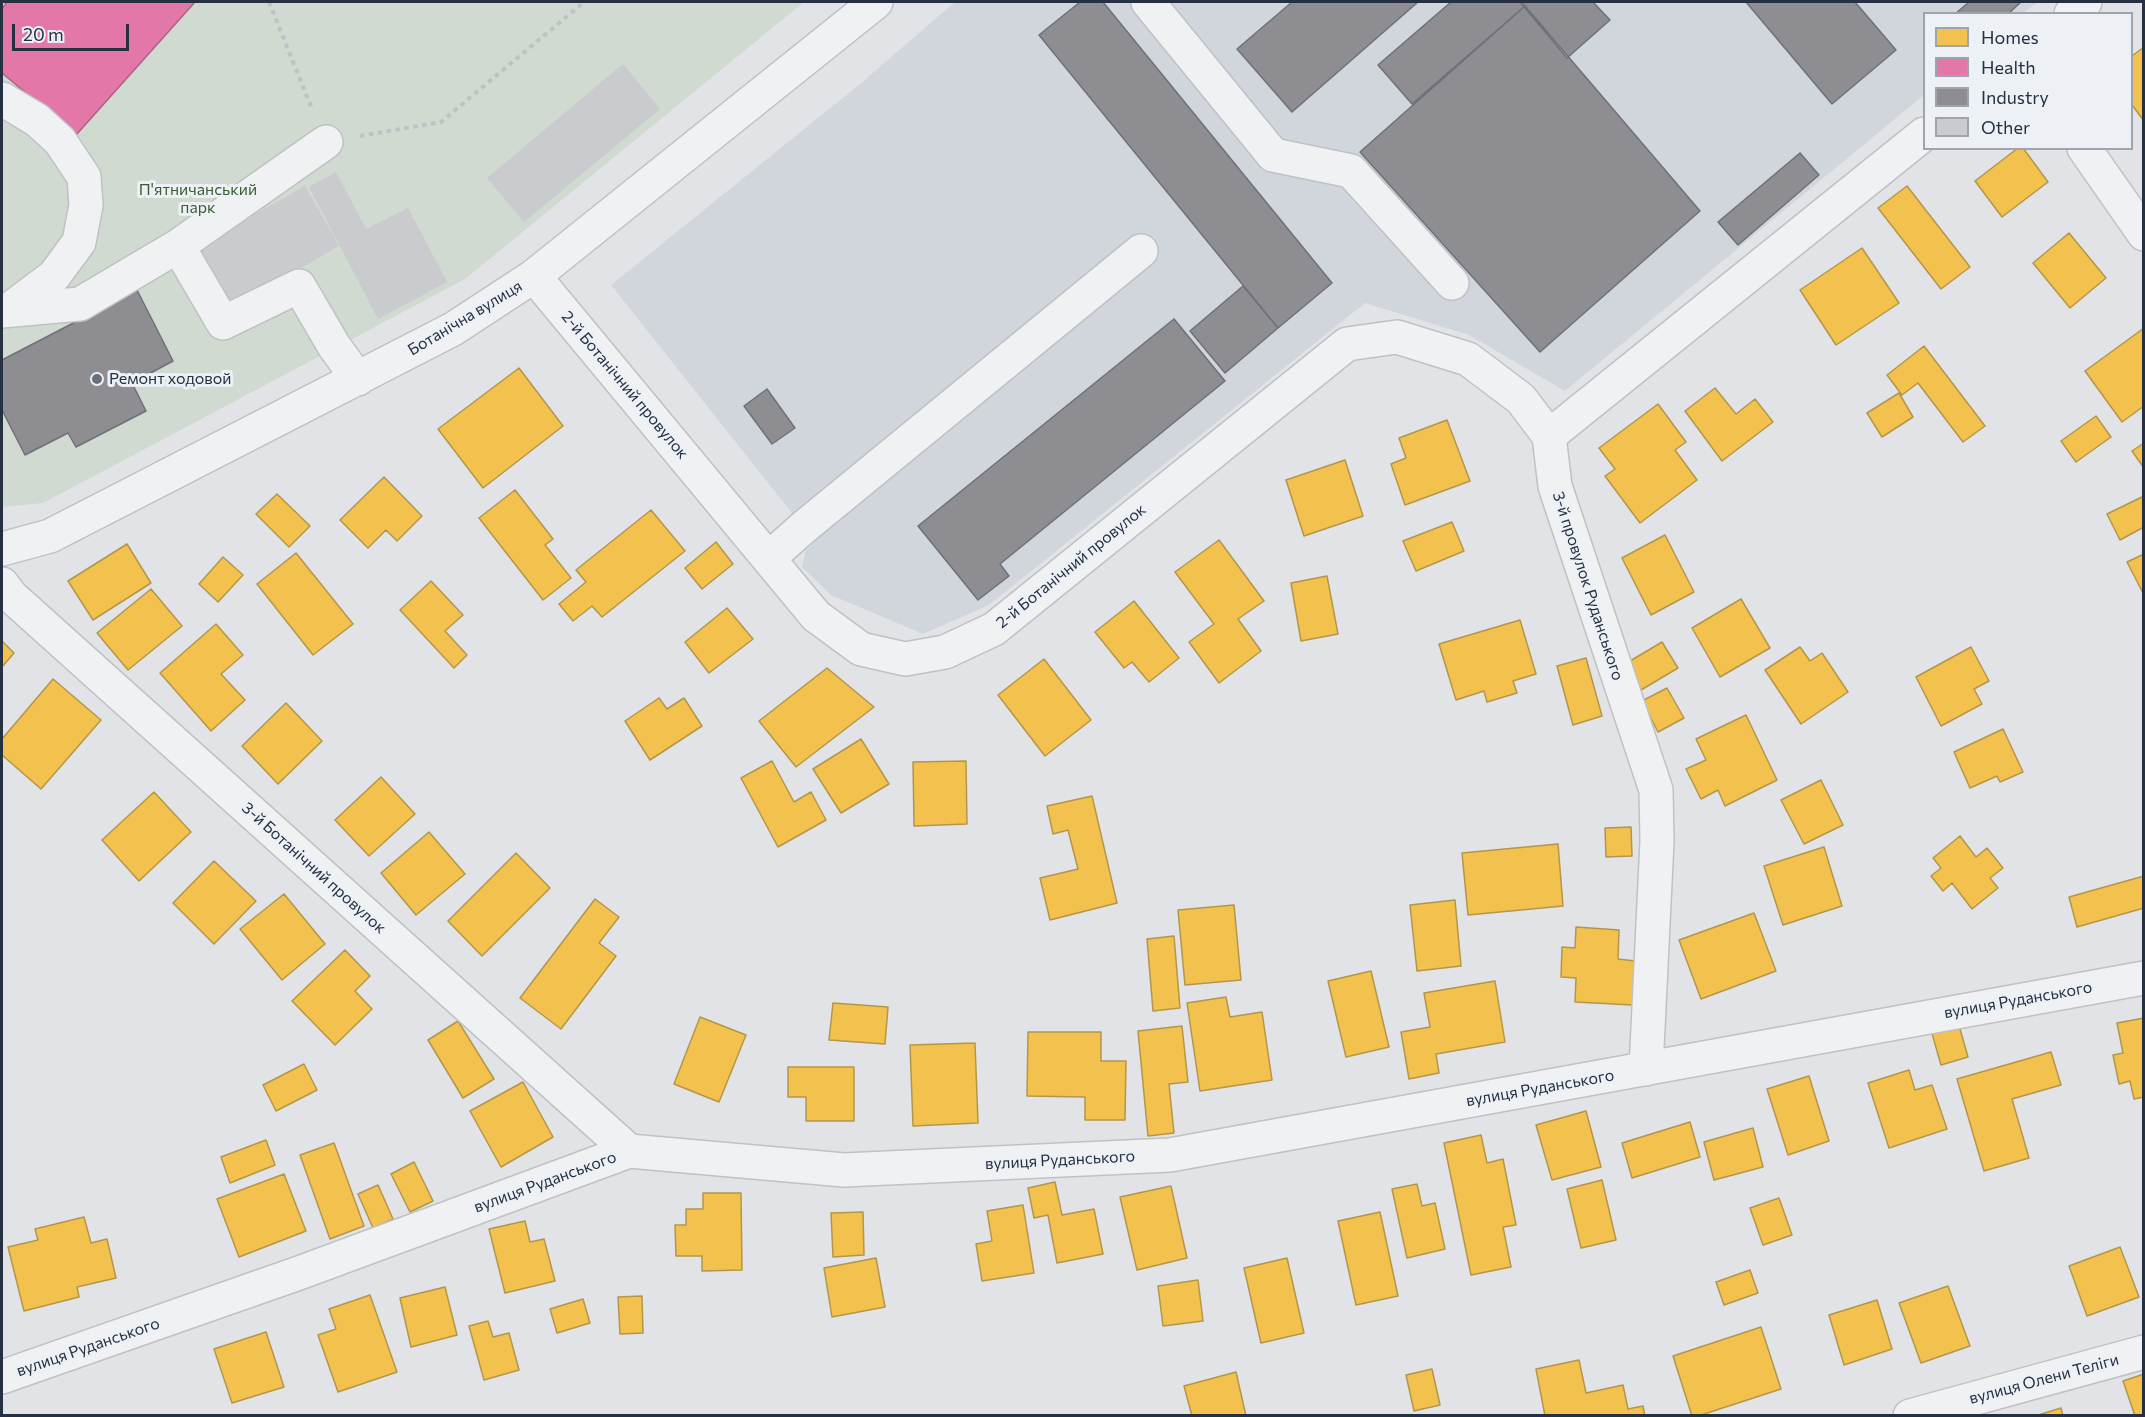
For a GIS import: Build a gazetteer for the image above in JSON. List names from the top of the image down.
{
  "streets": {
    "street": [
      "Ботанічна вулиця",
      "2-й Ботанічний провулок",
      "3-й провулок Руданського",
      "3-й Ботанічний провулок",
      "вулиця Руданського",
      "вулиця Олени Теліги"
    ]
  },
  "crossings": [
    ["Ботанічна вулиця", "2-й Ботанічний провулок"],
    ["2-й Ботанічний провулок", "3-й провулок Руданського"],
    ["3-й провулок Руданського", "вулиця Руданського"],
    ["3-й Ботанічний провулок", "вулиця Руданського"]
  ],
  "parks": ["П'ятничанський парк"],
  "places": ["Ремонт ходовой"],
  "legend": [
    "Homes",
    "Health",
    "Industry",
    "Other"
  ],
  "scale_bar": "20 m"
}
